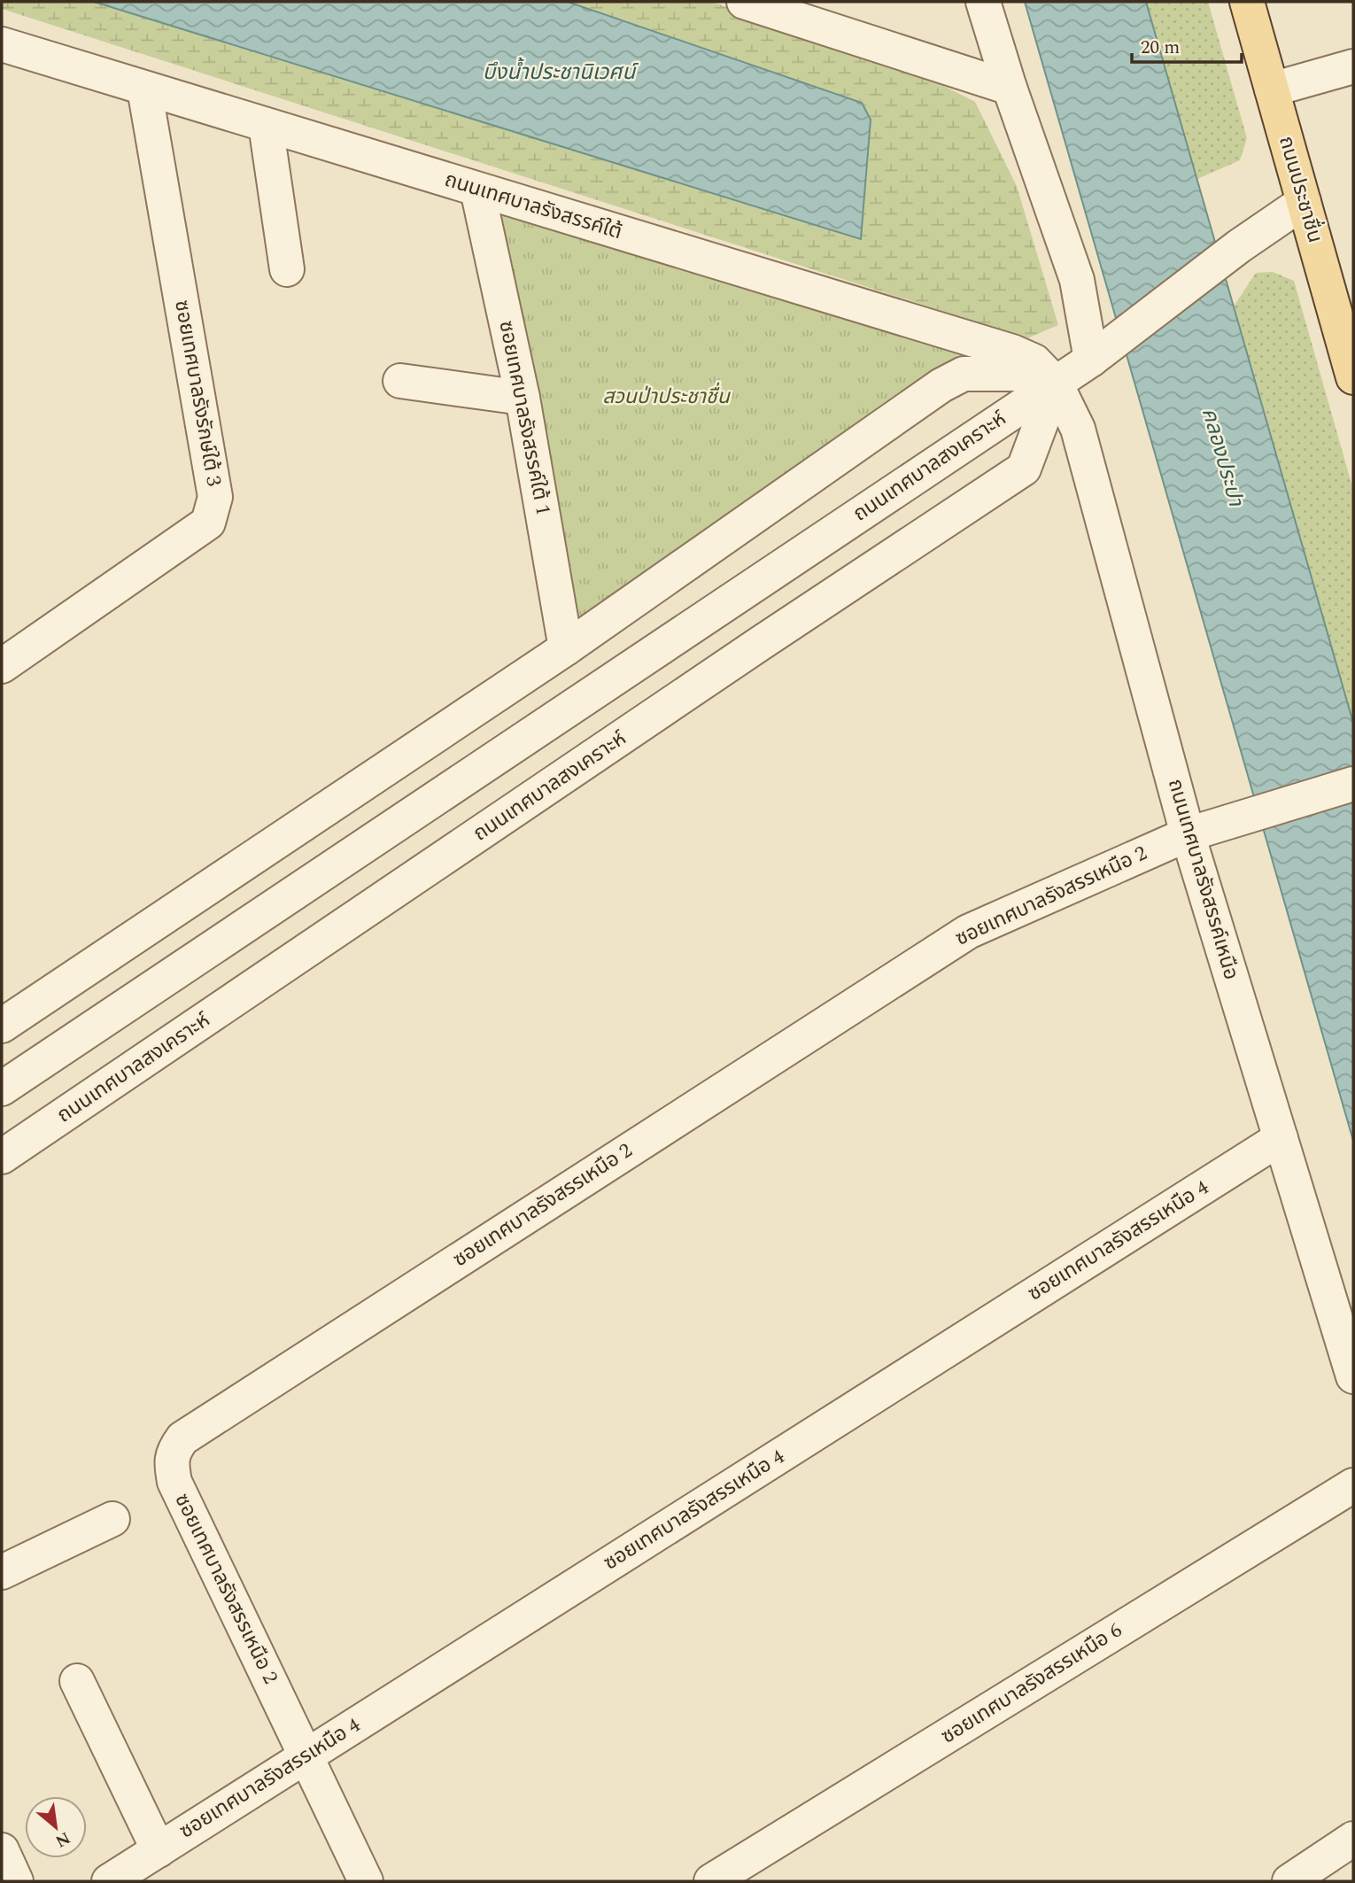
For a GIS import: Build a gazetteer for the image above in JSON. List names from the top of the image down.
{
  "streets": {
    "main road": ["ถนนประชาชื่น"],
    "street": [
      "ถนนเทศบาลรังสรรค์ใต้",
      "ซอยเทศบาลรังรักษ์ใต้ 3",
      "ซอยเทศบาลรังสรรค์ใต้ 1",
      "ถนนเทศบาลสงเคราะห์",
      "ถนนเทศบาลรังสรรค์เหนือ",
      "ซอยเทศบาลรังสรรเหนือ 2",
      "ซอยเทศบาลรังสรรเหนือ 4",
      "ซอยเทศบาลรังสรรเหนือ 6"
    ]
  },
  "crossings": [
    ["ถนนประชาชื่น", "ถนนเทศบาลสงเคราะห์"],
    ["ถนนเทศบาลรังสรรค์ใต้", "ซอยเทศบาลรังรักษ์ใต้ 3"],
    ["ถนนเทศบาลรังสรรค์ใต้", "ซอยเทศบาลรังสรรค์ใต้ 1"],
    ["ถนนเทศบาลรังสรรค์ใต้", "ถนนเทศบาลสงเคราะห์"],
    ["ถนนเทศบาลรังสรรค์ใต้", "ถนนเทศบาลรังสรรค์เหนือ"],
    ["ถนนเทศบาลสงเคราะห์", "ถนนเทศบาลรังสรรค์เหนือ"],
    ["ถนนเทศบาลรังสรรค์เหนือ", "ซอยเทศบาลรังสรรเหนือ 2"],
    ["ถนนเทศบาลรังสรรค์เหนือ", "ซอยเทศบาลรังสรรเหนือ 4"],
    ["ซอยเทศบาลรังสรรเหนือ 2", "ซอยเทศบาลรังสรรเหนือ 4"]
  ],
  "water": ["บึงน้ำประชานิเวศน์", "คลองประปา"],
  "parks": ["สวนป่าประชาชื่น"],
  "scale_bar": "20 m",
  "north": "bottom right"
}
